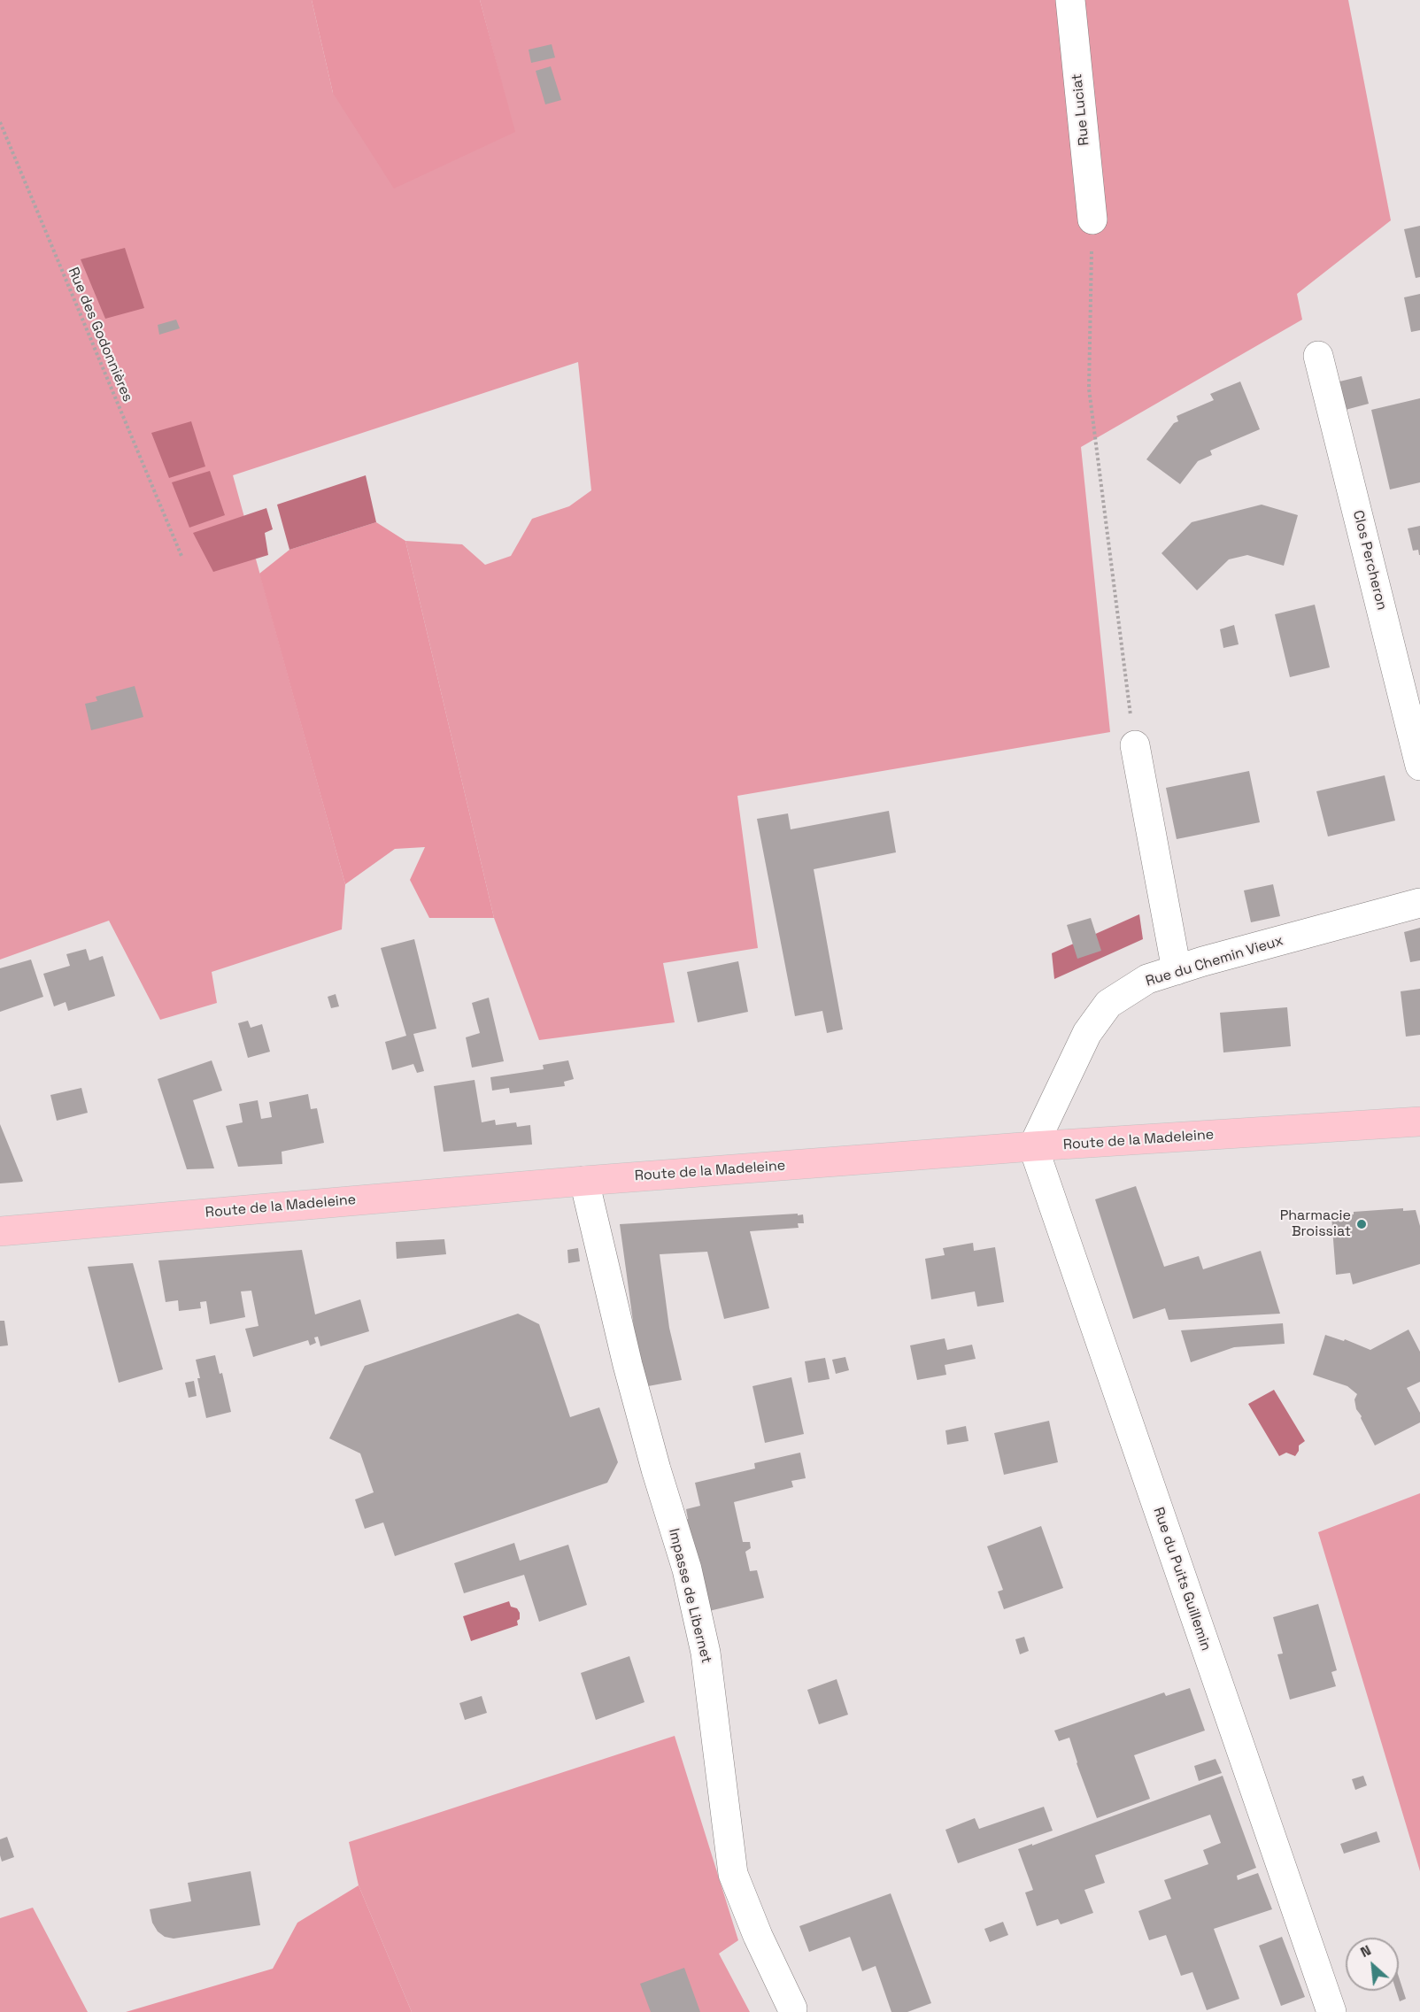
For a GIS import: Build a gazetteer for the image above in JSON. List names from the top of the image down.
{
  "streets": {
    "main road": ["Route de la Madeleine"],
    "street": [
      "Rue Luciat",
      "Clos Percheron",
      "Rue du Chemin Vieux",
      "Rue du Puits Guillemin",
      "Impasse de Libernet"
    ],
    "path": ["Rue des Godonnières"]
  },
  "crossings": [
    ["Rue du Chemin Vieux", "Route de la Madeleine"],
    ["Rue du Chemin Vieux", "Rue du Puits Guillemin"],
    ["Route de la Madeleine", "Rue du Puits Guillemin"],
    ["Route de la Madeleine", "Impasse de Libernet"]
  ],
  "places": ["Pharmacie Broissiat"],
  "north": "top left"
}
